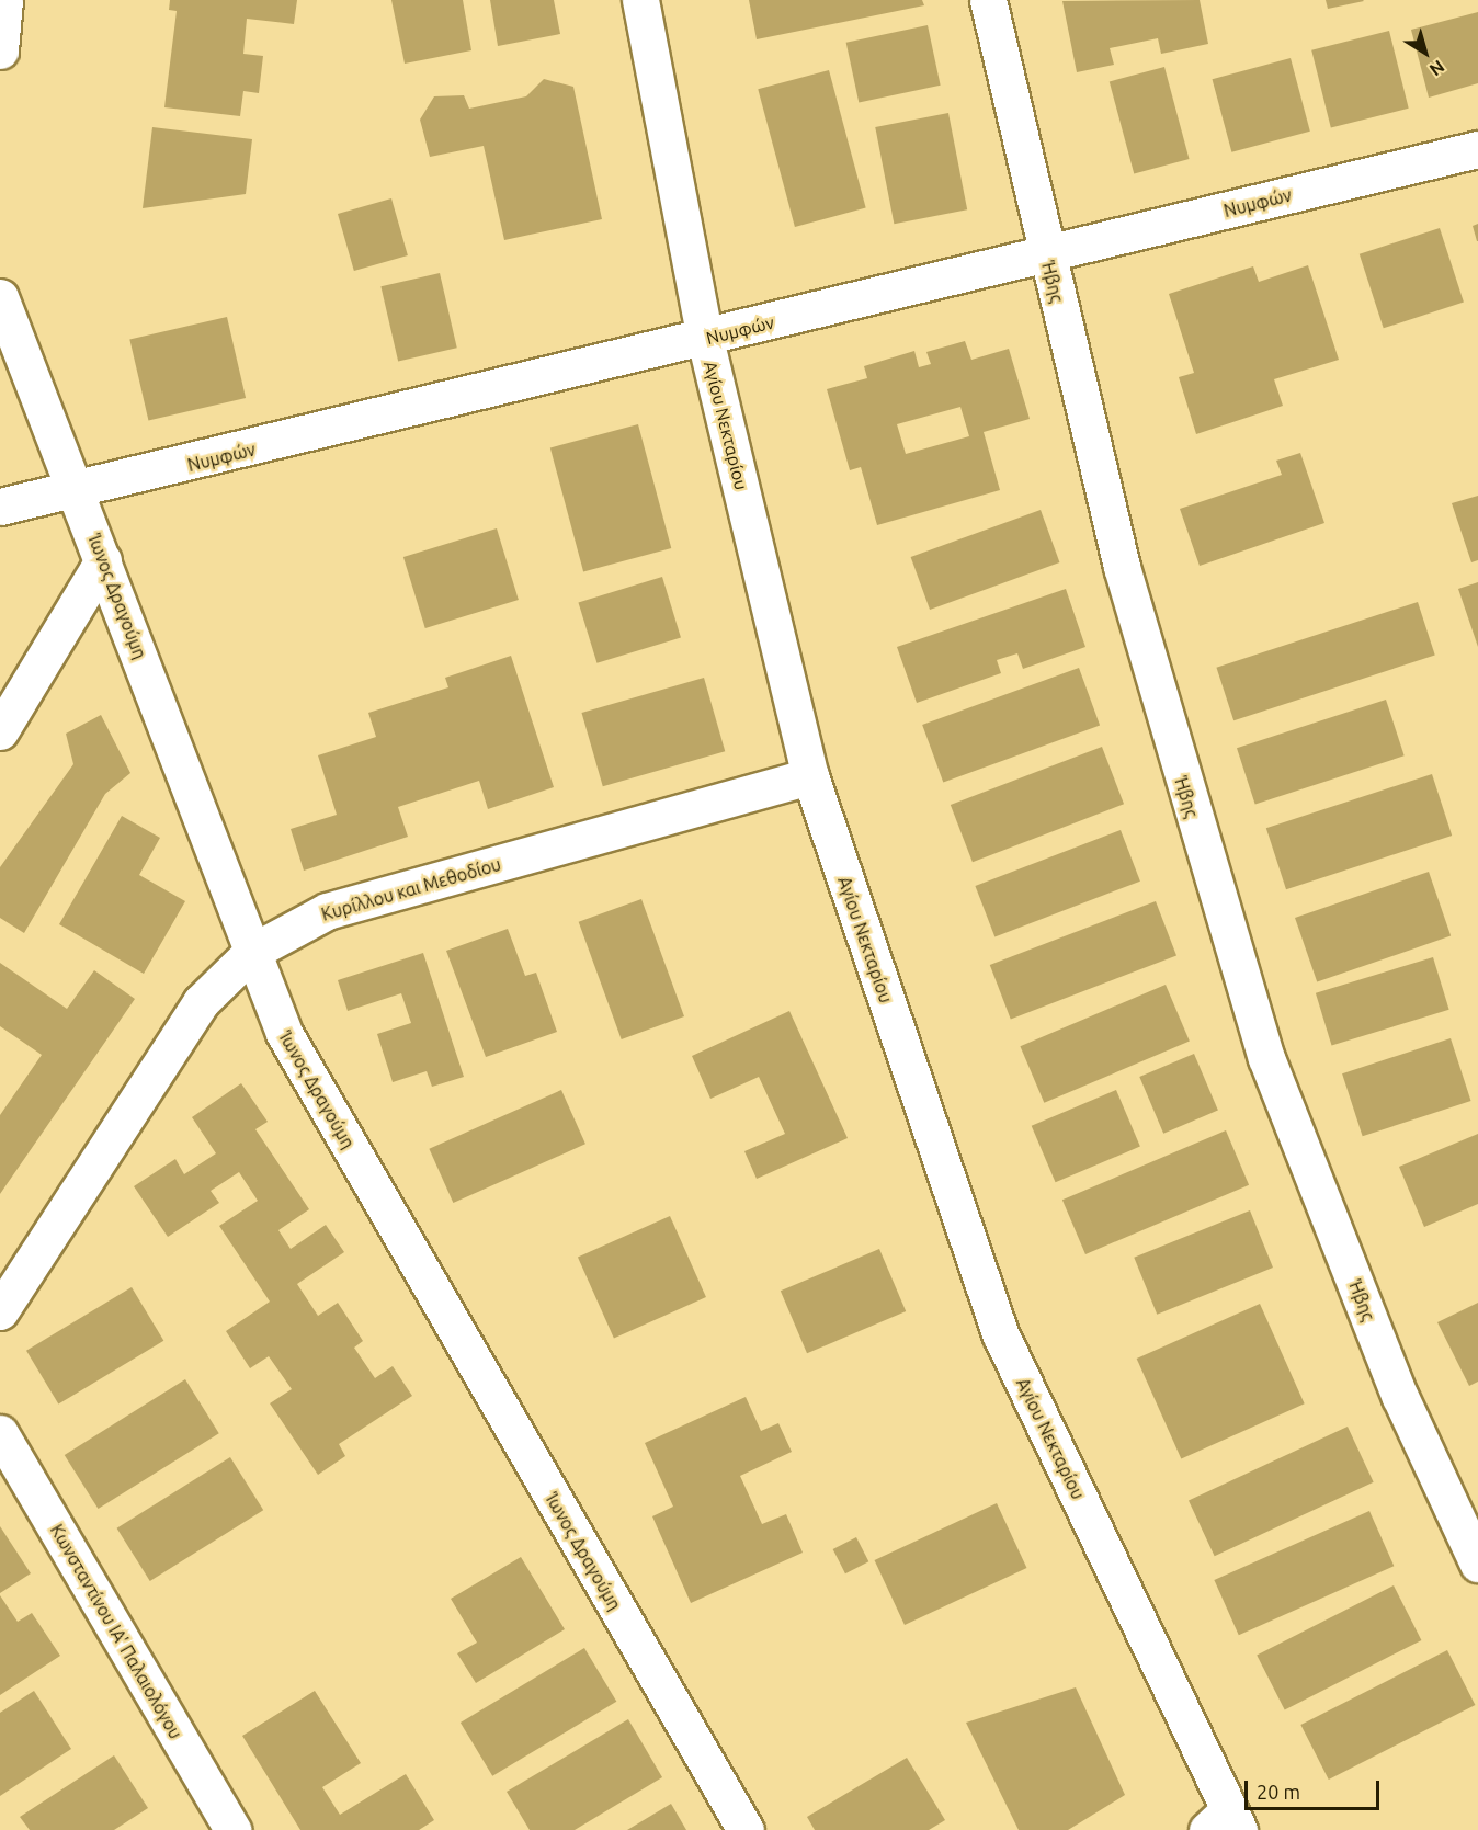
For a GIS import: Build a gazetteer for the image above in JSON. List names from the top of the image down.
{
  "streets": {
    "street": [
      "Νυμφών",
      "Ήβης",
      "Αγίου Νεκταρίου",
      "Ίωνος Δραγούμη",
      "Κυρίλλου και Μεθοδίου",
      "Κωνσταντίνου ΙΑ' Παλαιολόγου"
    ]
  },
  "crossings": [
    ["Νυμφών", "Ήβης"],
    ["Νυμφών", "Αγίου Νεκταρίου"],
    ["Νυμφών", "Ίωνος Δραγούμη"],
    ["Αγίου Νεκταρίου", "Κυρίλλου και Μεθοδίου"],
    ["Ίωνος Δραγούμη", "Κυρίλλου και Μεθοδίου"]
  ],
  "scale_bar": "20 m",
  "north": "bottom right"
}
